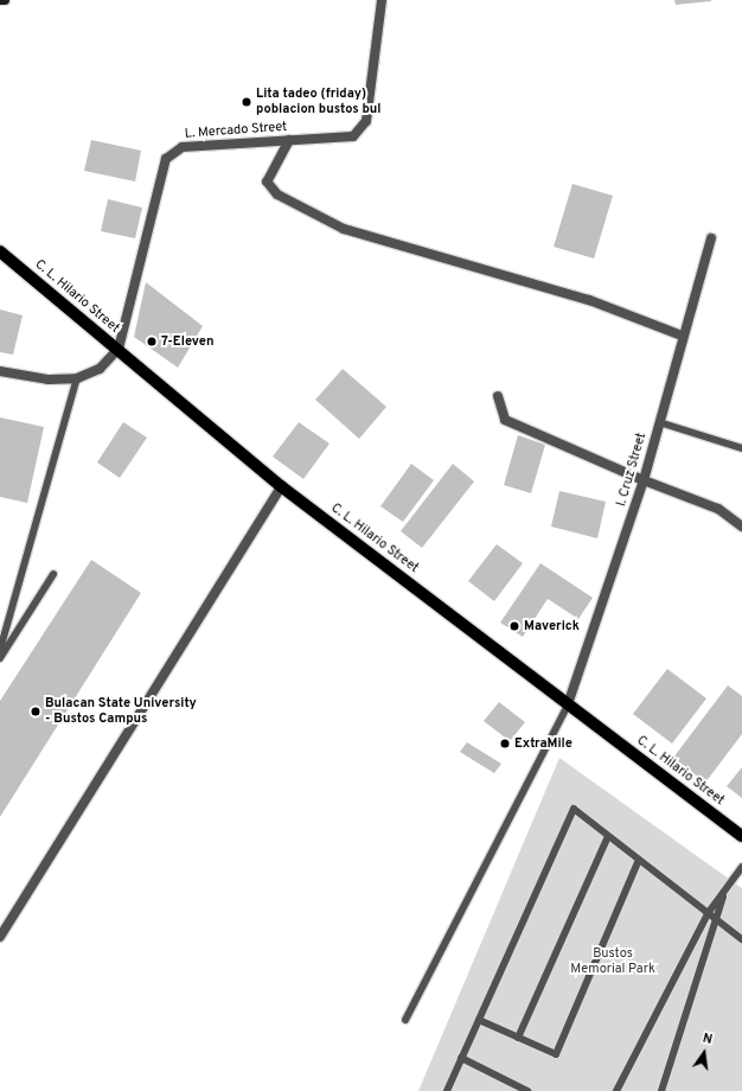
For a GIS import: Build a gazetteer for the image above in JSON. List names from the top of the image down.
{
  "streets": {
    "main road": ["C. L. Hilario Street"],
    "street": ["L. Mercado Street", "I. Cruz Street"]
  },
  "crossings": [
    ["L. Mercado Street", "C. L. Hilario Street"],
    ["C. L. Hilario Street", "I. Cruz Street"]
  ],
  "parks": ["Bustos Memorial Park"],
  "places": [
    "Lita tadeo (friday) poblacion bustos bul",
    "7-Eleven",
    "Maverick",
    "Bulacan State University - Bustos Campus",
    "ExtraMile"
  ],
  "north": "top"
}
